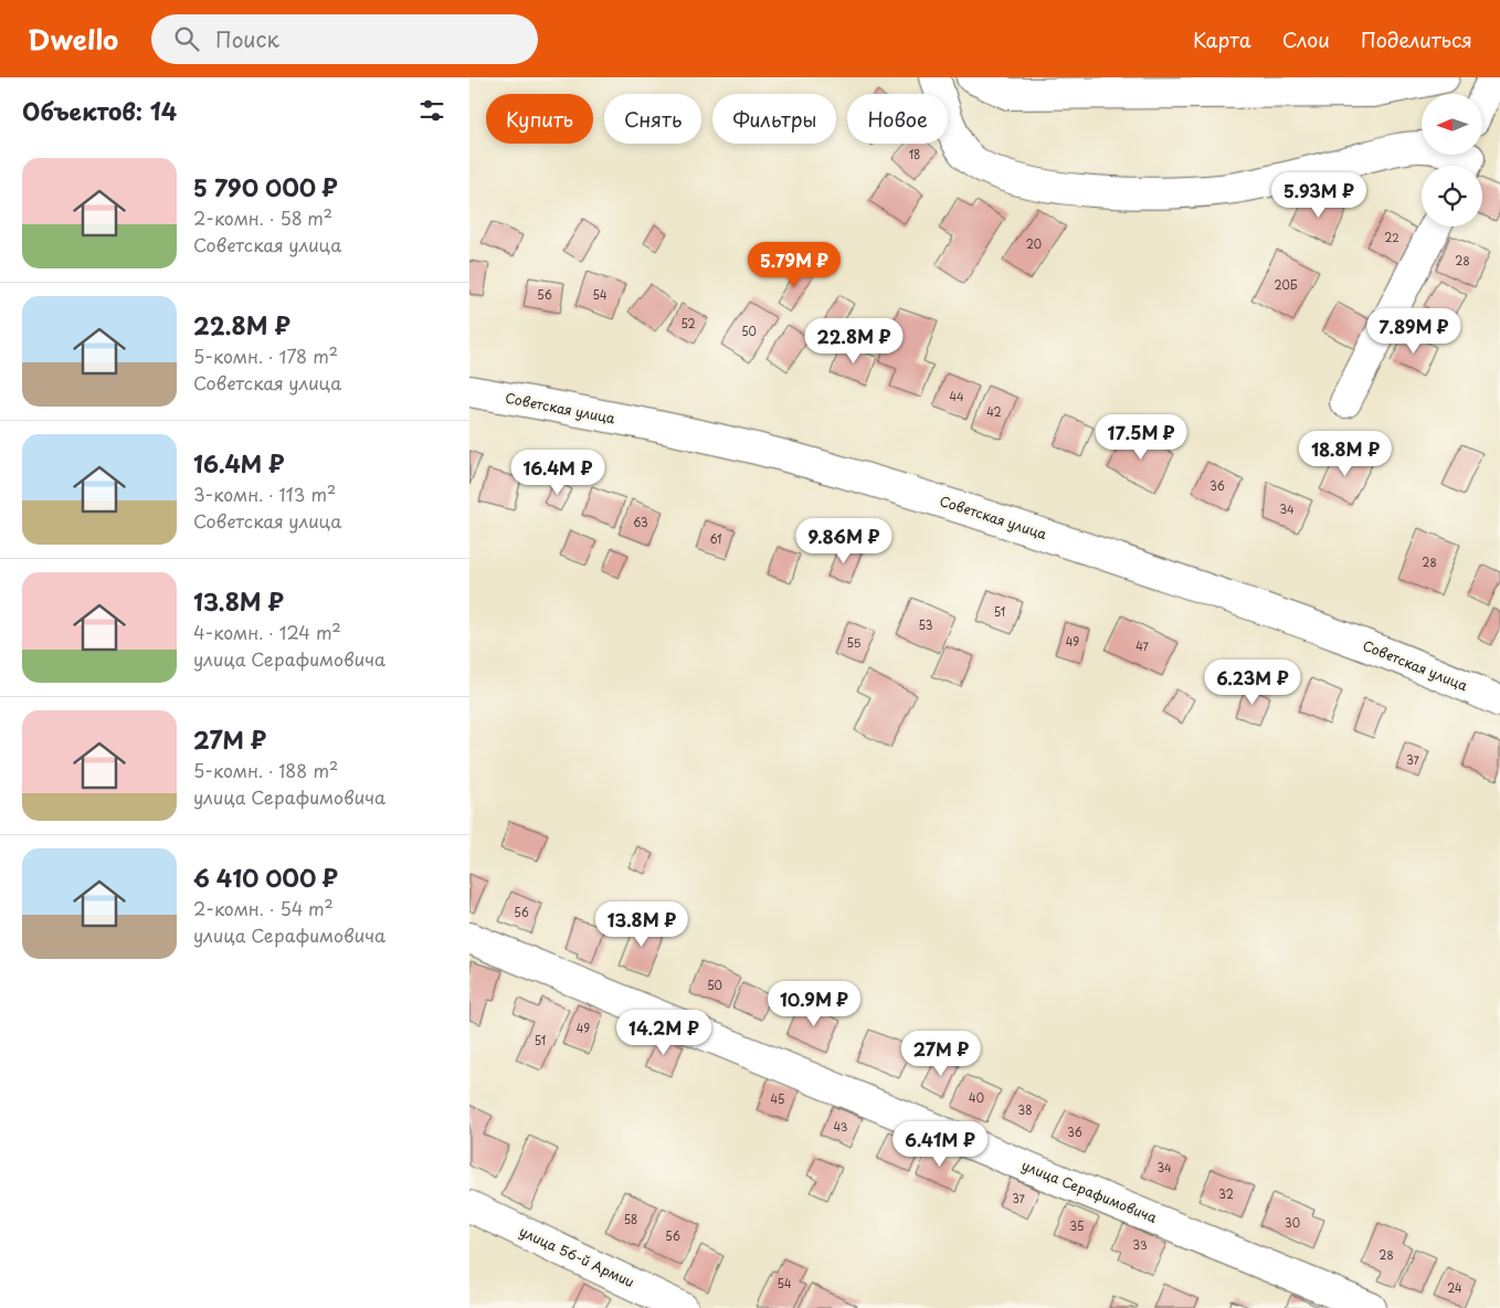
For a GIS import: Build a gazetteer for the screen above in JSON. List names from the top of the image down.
{
  "streets": {
    "street": ["Советская улица", "улица Серафимовича", "улица 56-й Армии"]
  },
  "house_numbers": [
    "18",
    "22",
    "20",
    "28",
    "20Б",
    "56",
    "54",
    "52",
    "50",
    "44",
    "42",
    "36",
    "34",
    "63",
    "61",
    "28",
    "51",
    "53",
    "49",
    "55",
    "47",
    "37",
    "56",
    "50",
    "49",
    "51",
    "40",
    "45",
    "38",
    "43",
    "36",
    "34",
    "32",
    "37",
    "58",
    "30",
    "35",
    "56",
    "33",
    "28",
    "54",
    "24"
  ],
  "north": "left",
  "page": {
    "header": "Dwello",
    "search": "Поиск",
    "nav": ["Карта", "Слои", "Поделиться"],
    "heading": "Объектов: 14",
    "chip": [
      "Купить",
      "Снять",
      "Фильтры",
      "Новое"
    ],
    "list": [
      {
        "name": "5 790 000 ₽",
        "note": "2-комн. · 58 m² · Советская улица"
      },
      {
        "name": "22.8M ₽",
        "note": "5-комн. · 178 m² · Советская улица"
      },
      {
        "name": "16.4M ₽",
        "note": "3-комн. · 113 m² · Советская улица"
      },
      {
        "name": "13.8M ₽",
        "note": "4-комн. · 124 m² · улица Серафимовича"
      },
      {
        "name": "27M ₽",
        "note": "5-комн. · 188 m² · улица Серафимовича"
      },
      {
        "name": "6 410 000 ₽",
        "note": "2-комн. · 54 m² · улица Серафимовича"
      }
    ],
    "price": [
      "5.93M ₽",
      "5.79M ₽",
      "7.89M ₽",
      "22.8M ₽",
      "17.5M ₽",
      "18.8M ₽",
      "16.4M ₽",
      "9.86M ₽",
      "6.23M ₽",
      "13.8M ₽",
      "10.9M ₽",
      "14.2M ₽",
      "27M ₽",
      "6.41M ₽"
    ]
  }
}
